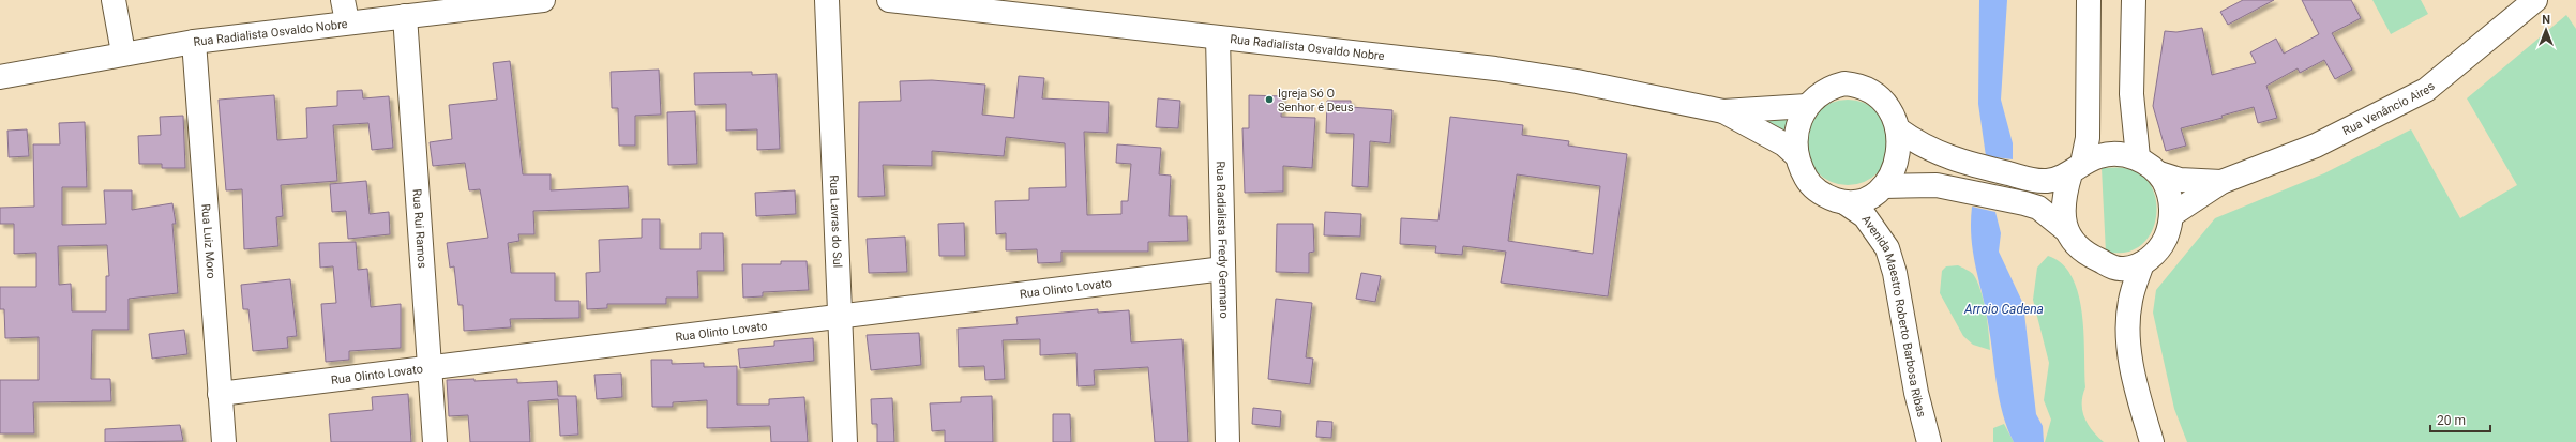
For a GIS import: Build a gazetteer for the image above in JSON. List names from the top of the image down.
{
  "streets": {
    "street": [
      "Rua Radialista Osvaldo Nobre",
      "Rua Venâncio Aires",
      "Rua Lavras do Sul",
      "Rua Rui Ramos",
      "Rua Radialista Fredy Germano",
      "Rua Luiz Moro",
      "Rua Olinto Lovato",
      "Avenida Maestro Roberto Barbosa Ribas"
    ]
  },
  "crossings": [
    ["Rua Radialista Osvaldo Nobre", "Rua Rui Ramos"],
    ["Rua Radialista Osvaldo Nobre", "Rua Radialista Fredy Germano"],
    ["Rua Radialista Osvaldo Nobre", "Rua Luiz Moro"],
    ["Rua Radialista Osvaldo Nobre", "Avenida Maestro Roberto Barbosa Ribas"],
    ["Rua Lavras do Sul", "Rua Olinto Lovato"],
    ["Rua Rui Ramos", "Rua Olinto Lovato"],
    ["Rua Radialista Fredy Germano", "Rua Olinto Lovato"],
    ["Rua Luiz Moro", "Rua Olinto Lovato"]
  ],
  "water": ["Arroio Cadena"],
  "places": ["Igreja Só O Senhor é Deus"],
  "scale_bar": "20 m",
  "north": "top"
}
